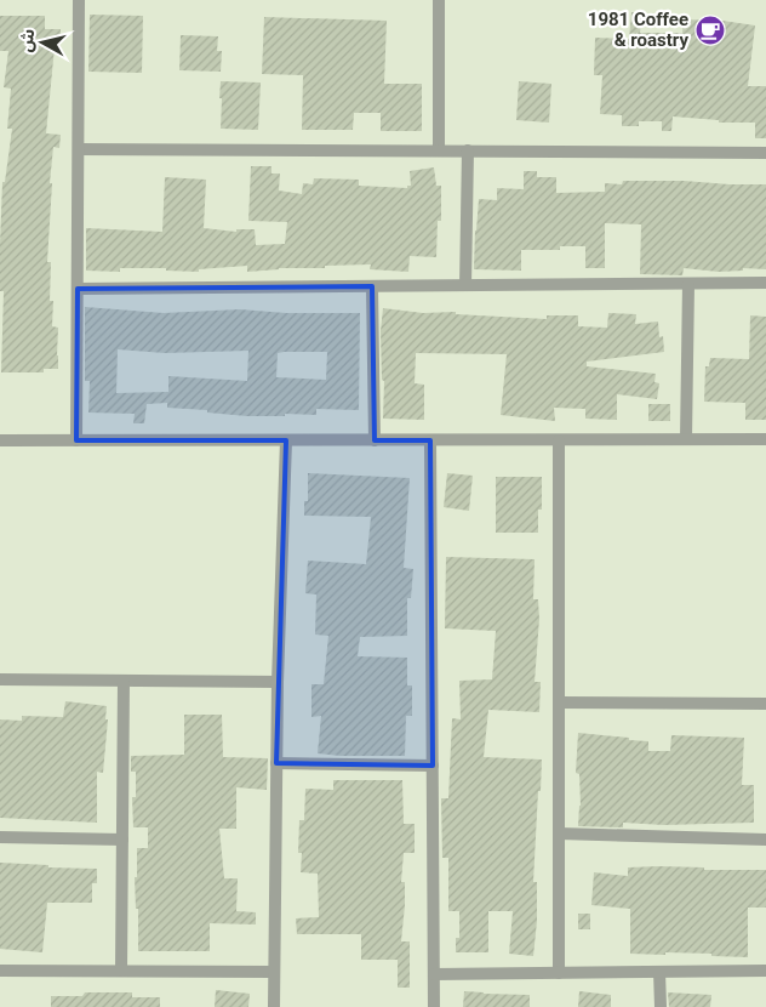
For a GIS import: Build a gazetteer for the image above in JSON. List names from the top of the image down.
{
  "places": {
    "cafe": ["1981 Coffee & roastry"]
  },
  "north": "left"
}
